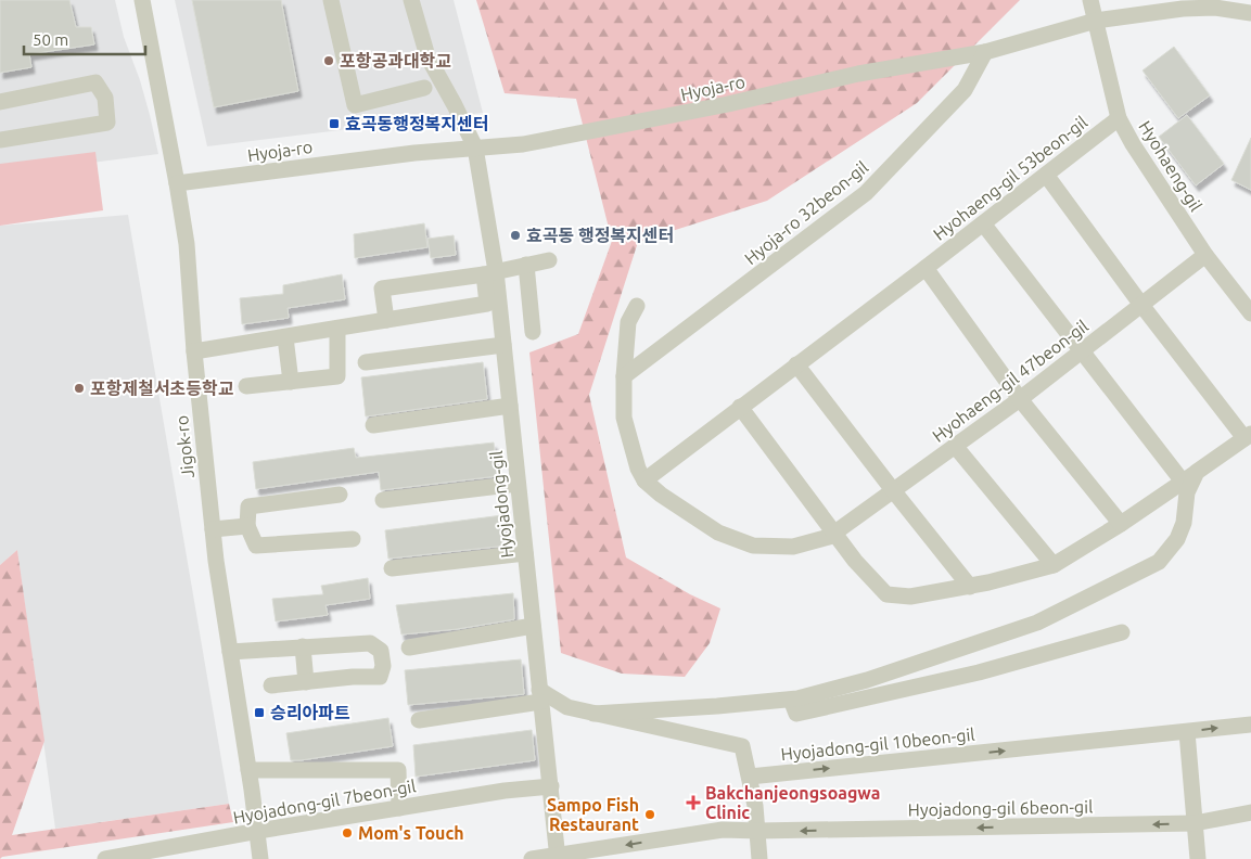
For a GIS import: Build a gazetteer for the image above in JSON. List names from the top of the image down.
{
  "streets": {
    "street": [
      "Hyoja-ro",
      "Hyohaeng-gil",
      "Hyohaeng-gil 53beon-gil",
      "Hyoja-ro 32beon-gil",
      "Hyohaeng-gil 47beon-gil",
      "Jigok-ro",
      "Hyojadong-gil",
      "Hyojadong-gil 10beon-gil",
      "Hyojadong-gil 7beon-gil",
      "Hyojadong-gil 6beon-gil"
    ]
  },
  "crossings": [
    ["Hyoja-ro", "Hyohaeng-gil"],
    ["Hyoja-ro", "Hyoja-ro 32beon-gil"],
    ["Hyoja-ro", "Jigok-ro"],
    ["Hyoja-ro", "Hyojadong-gil"],
    ["Hyohaeng-gil", "Hyohaeng-gil 53beon-gil"],
    ["Hyohaeng-gil", "Hyohaeng-gil 47beon-gil"],
    ["Jigok-ro", "Hyojadong-gil 7beon-gil"],
    ["Hyojadong-gil", "Hyojadong-gil 7beon-gil"],
    ["Hyojadong-gil", "Hyojadong-gil 6beon-gil"]
  ],
  "places": {
    "other": [
      "포항공과대학교",
      "효곡동 행정복지센터",
      "포항제철서초등학교",
      "Sampo Fish Restaurant",
      "Mom's Touch"
    ],
    "transit": ["효곡동행정복지센터", "승리아파트"],
    "health": ["Bakchanjeongsoagwa Clinic"]
  },
  "scale_bar": "50 m"
}
